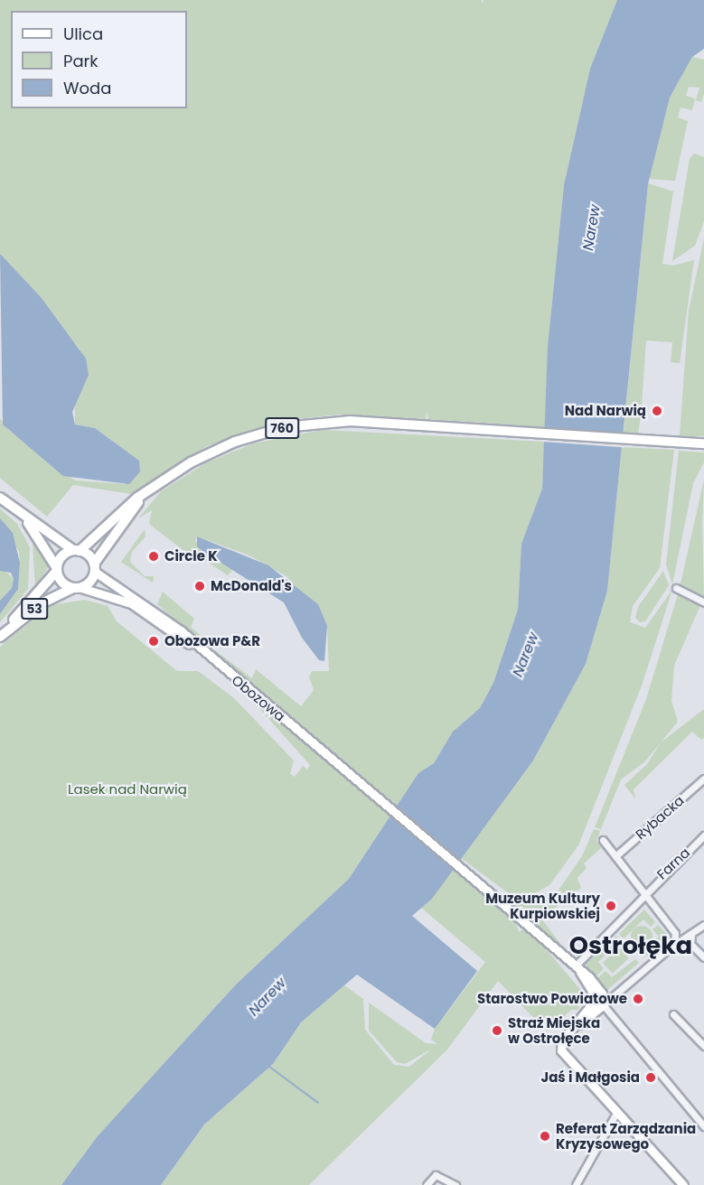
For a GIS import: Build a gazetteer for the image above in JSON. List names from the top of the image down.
{
  "streets": {
    "main road": ["760", "53"],
    "street": ["Obozowa", "Rybacka", "Farna"]
  },
  "crossings": [
    ["760", "53"],
    ["760", "Obozowa"],
    ["53", "Obozowa"],
    ["Obozowa", "Farna"]
  ],
  "districts": ["Ostrołęka"],
  "water": ["Narew"],
  "parks": ["Lasek nad Narwią"],
  "places": [
    "Nad Narwią",
    "Circle K",
    "McDonald's",
    "Obozowa P&R",
    "Muzeum Kultury Kurpiowskiej",
    "Starostwo Powiatowe",
    "Straż Miejska w Ostrołęce",
    "Jaś i Małgosia",
    "Referat Zarządzania Kryzysowego"
  ],
  "legend": ["Ulica", "Park", "Woda"]
}
